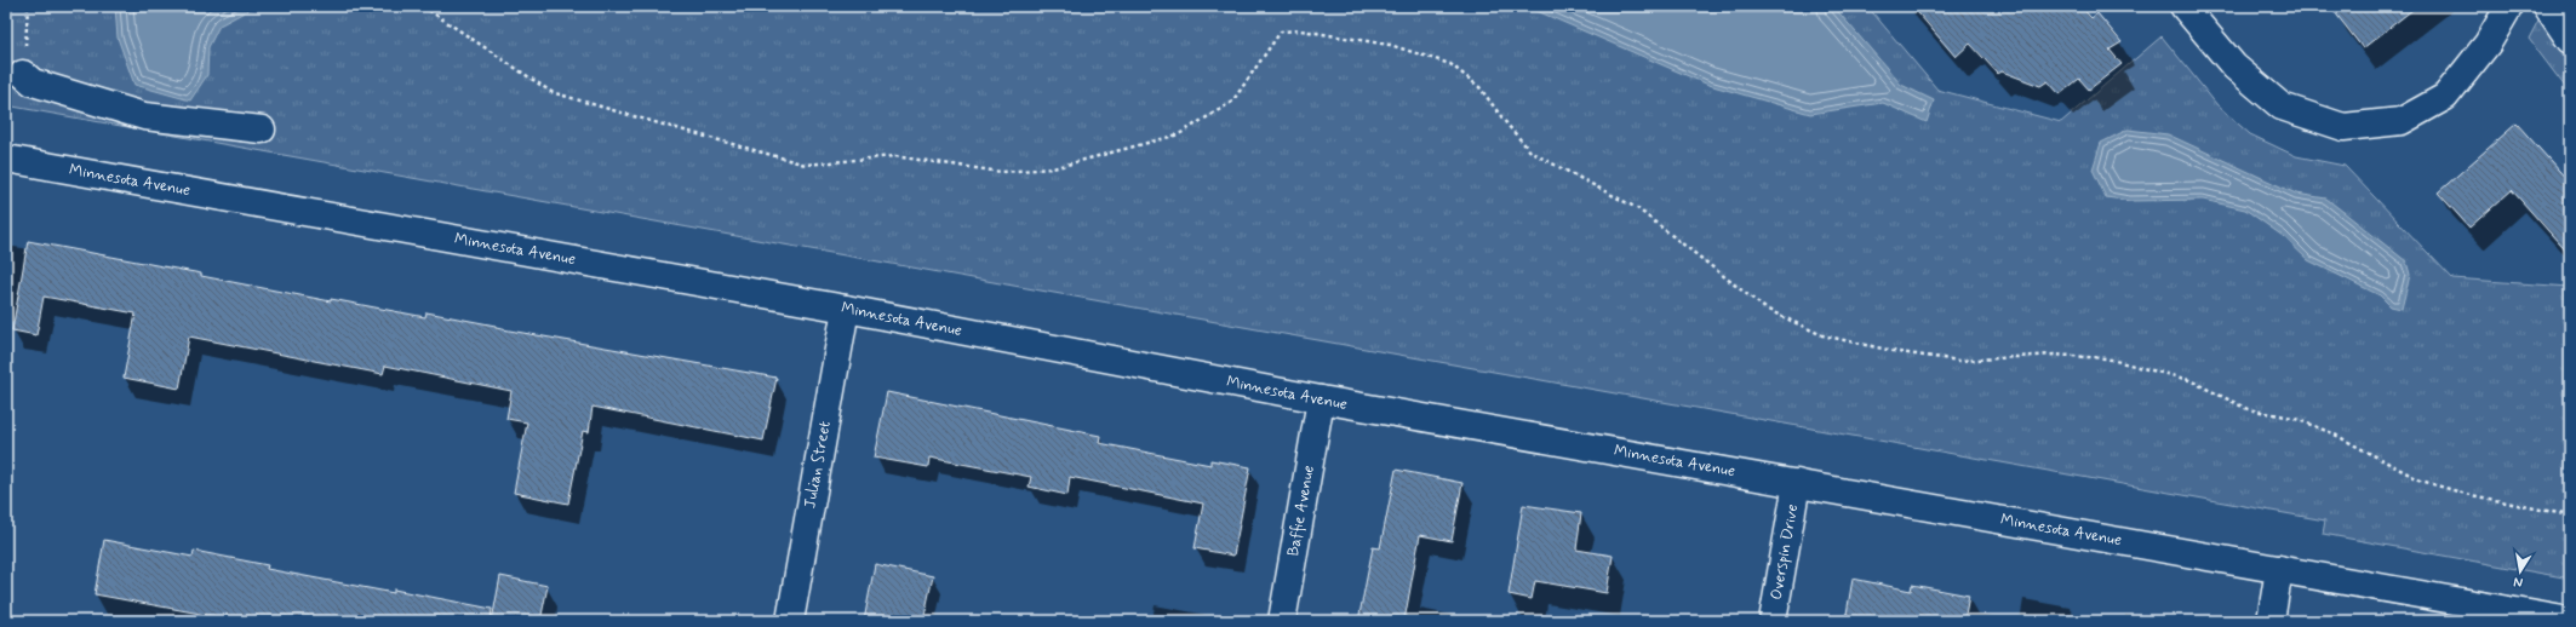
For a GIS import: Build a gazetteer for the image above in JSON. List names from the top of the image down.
{
  "streets": {
    "street": [
      "Minnesota Avenue",
      "Julian Street",
      "Baffie Avenue",
      "Overspin Drive"
    ]
  },
  "crossings": [
    ["Minnesota Avenue", "Julian Street"],
    ["Minnesota Avenue", "Baffie Avenue"],
    ["Minnesota Avenue", "Overspin Drive"]
  ],
  "north": "bottom"
}
